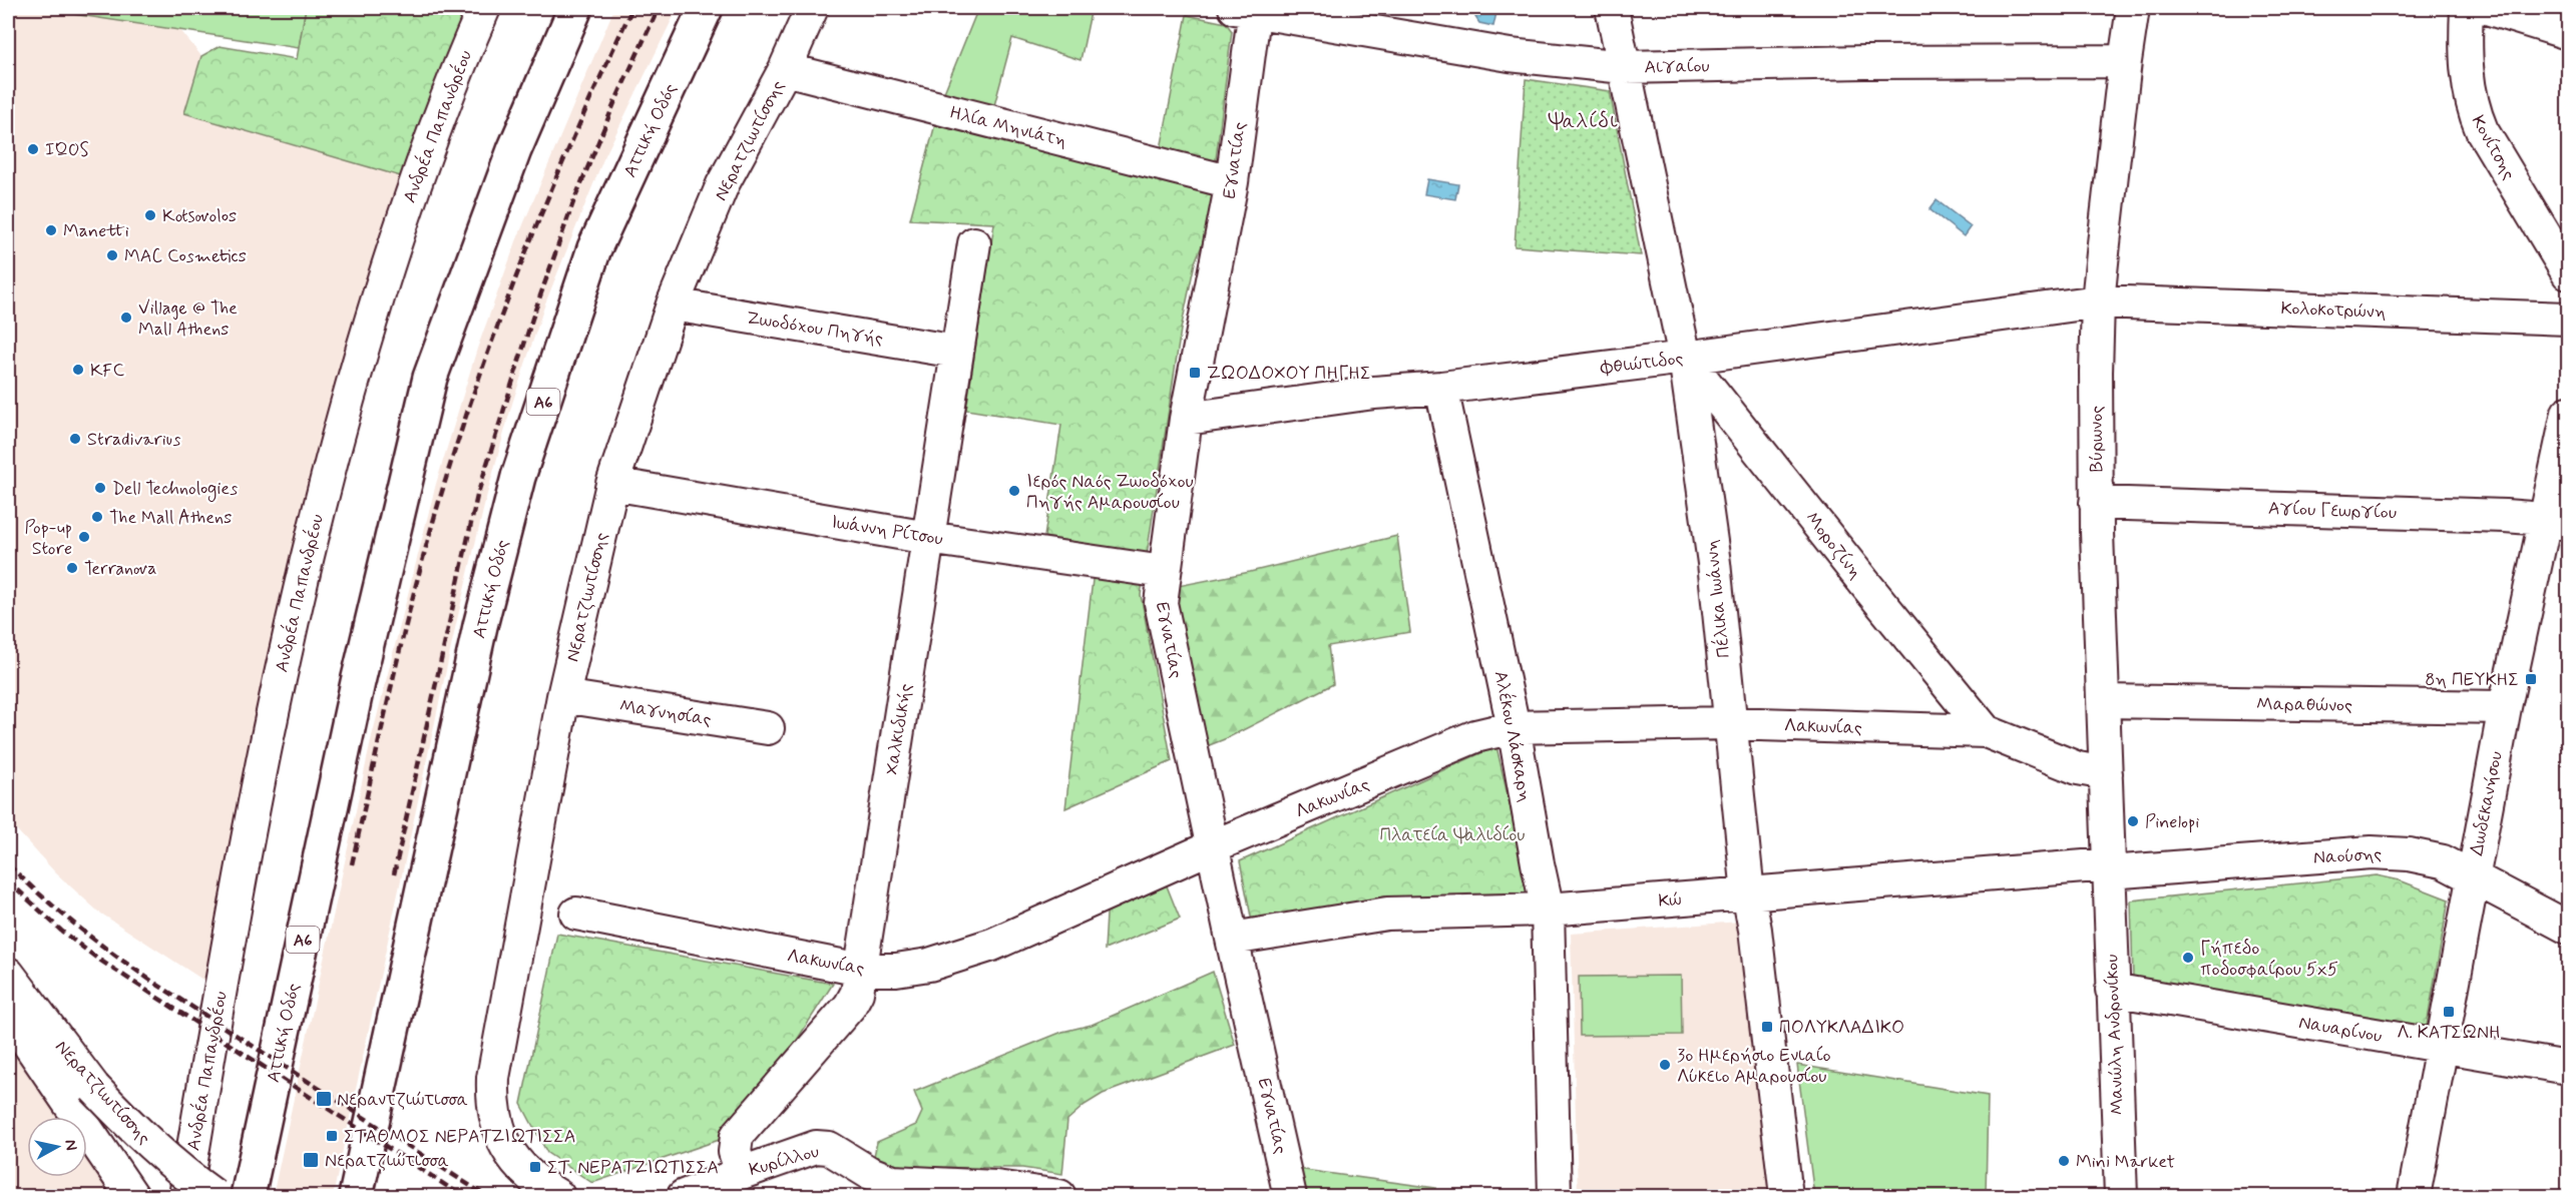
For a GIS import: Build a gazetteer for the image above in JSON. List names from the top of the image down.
{
  "streets": {
    "highway": ["Αττική Οδός", "Α6"],
    "street": [
      "Αιγαίου",
      "Ανδρέα Παπανδρέου",
      "Ηλία Μηνιάτη",
      "Νερατζιωτίσσης",
      "Κονίτσης",
      "Εγνατίας",
      "Κολοκοτρώνη",
      "Ζωοδόχου Πηγής",
      "Φθιώτιδος",
      "Βύρωνος",
      "Αγίου Γεωργίου",
      "Ιωάννη Ρίτσου",
      "Μοροζίνη",
      "Πέλικα Ιωάννη",
      "Μαραθώνος",
      "Μαγνησίας",
      "Λακωνίας",
      "Χαλκιδικής",
      "Αλέκου Λάσκαρη",
      "Δωδεκανήσου",
      "Ναούσης",
      "Κώ",
      "Ναυαρίνου",
      "Μανώλη Ανδρονίκου",
      "Κυρίλλου"
    ]
  },
  "crossings": [
    ["Αιγαίου", "Εγνατίας"],
    ["Αιγαίου", "Βύρωνος"],
    ["Αιγαίου", "Πέλικα Ιωάννη"],
    ["Ηλία Μηνιάτη", "Νερατζιωτίσσης"],
    ["Ηλία Μηνιάτη", "Εγνατίας"],
    ["Νερατζιωτίσσης", "Ζωοδόχου Πηγής"],
    ["Νερατζιωτίσσης", "Ιωάννη Ρίτσου"],
    ["Νερατζιωτίσσης", "Μαγνησίας"],
    ["Εγνατίας", "Φθιώτιδος"],
    ["Εγνατίας", "Ιωάννη Ρίτσου"],
    ["Εγνατίας", "Λακωνίας"],
    ["Εγνατίας", "Κώ"],
    ["Κολοκοτρώνη", "Φθιώτιδος"],
    ["Κολοκοτρώνη", "Βύρωνος"],
    ["Ζωοδόχου Πηγής", "Χαλκιδικής"],
    ["Φθιώτιδος", "Βύρωνος"],
    ["Φθιώτιδος", "Μοροζίνη"],
    ["Φθιώτιδος", "Πέλικα Ιωάννη"],
    ["Φθιώτιδος", "Αλέκου Λάσκαρη"],
    ["Βύρωνος", "Αγίου Γεωργίου"],
    ["Βύρωνος", "Μαραθώνος"],
    ["Βύρωνος", "Λακωνίας"],
    ["Βύρωνος", "Ναούσης"],
    ["Βύρωνος", "Κώ"],
    ["Βύρωνος", "Μανώλη Ανδρονίκου"],
    ["Αγίου Γεωργίου", "Δωδεκανήσου"],
    ["Ιωάννη Ρίτσου", "Χαλκιδικής"],
    ["Μοροζίνη", "Πέλικα Ιωάννη"],
    ["Μοροζίνη", "Λακωνίας"],
    ["Πέλικα Ιωάννη", "Λακωνίας"],
    ["Πέλικα Ιωάννη", "Κώ"],
    ["Μαραθώνος", "Δωδεκανήσου"],
    ["Λακωνίας", "Χαλκιδικής"],
    ["Λακωνίας", "Αλέκου Λάσκαρη"],
    ["Χαλκιδικής", "Κυρίλλου"],
    ["Αλέκου Λάσκαρη", "Κώ"],
    ["Δωδεκανήσου", "Ναούσης"],
    ["Δωδεκανήσου", "Ναυαρίνου"],
    ["Ναούσης", "Κώ"],
    ["Ναούσης", "Μανώλη Ανδρονίκου"],
    ["Κώ", "Μανώλη Ανδρονίκου"],
    ["Ναυαρίνου", "Μανώλη Ανδρονίκου"]
  ],
  "districts": ["Ψαλίδι"],
  "parks": ["Πλατεία Ψαλιδίου"],
  "places": {
    "other": [
      "IQOS",
      "Kotsovolos",
      "Manetti",
      "MAC Cosmetics",
      "Village @ The Mall Athens",
      "KFC",
      "Stradivarius",
      "Dell Technologies",
      "Ιερός Ναός Ζωοδόχου Πηγής Αμαρουσίου",
      "The Mall Athens",
      "Pop-up Store",
      "Terranova",
      "Pinelopi",
      "Γήπεδο ποδοσφαίρου 5x5",
      "3ο Ημερήσιο Ενιαίο Λύκειο Αμαρουσίου",
      "Mini Market"
    ],
    "transit": [
      "ΖΩΟΔΟΧΟΥ ΠΗΓΗΣ",
      "8η ΠΕΥΚΗΣ",
      "Λ. ΚΑΤΣΩΝΗ",
      "ΠΟΛΥΚΛΑΔΙΚΟ",
      "Νεραντζιώτισσα",
      "ΣΤΑΘΜΟΣ ΝΕΡΑΤΖΙΩΤΙΣΣΑ",
      "Νερατζιώτισσα",
      "ΣΤ. ΝΕΡΑΤΖΙΩΤΙΣΣΑ"
    ]
  },
  "north": "right"
}
